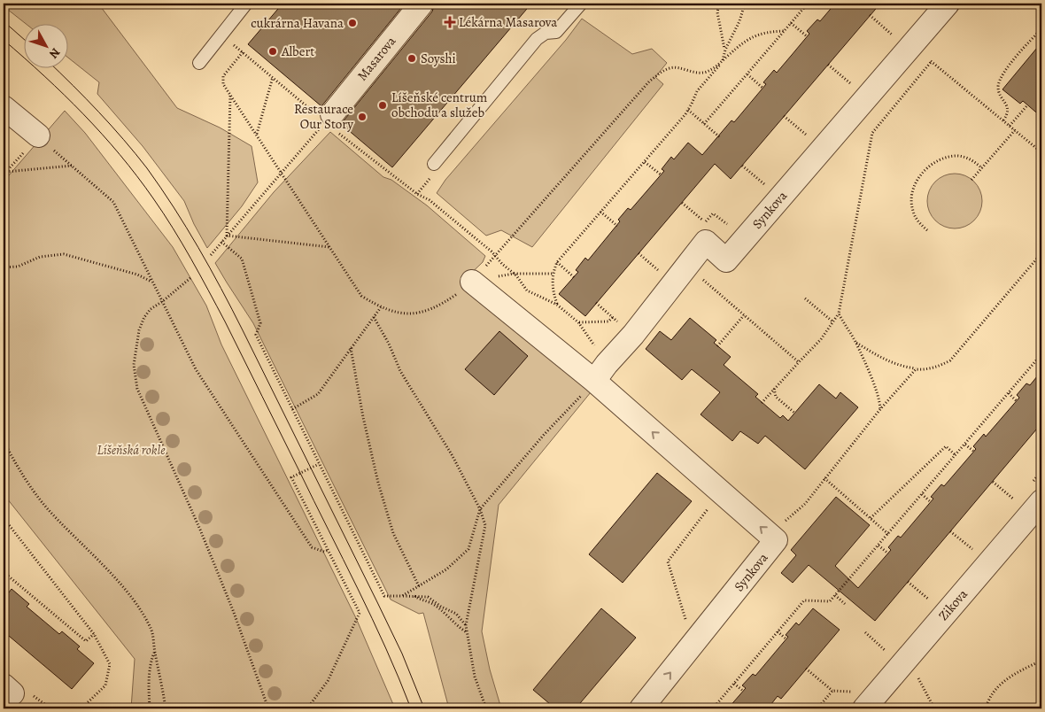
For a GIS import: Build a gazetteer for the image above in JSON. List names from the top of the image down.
{
  "streets": {
    "street": ["Masarova", "Synkova", "Zikova"]
  },
  "parks": ["Líšeňská rokle"],
  "places": {
    "health": ["Lékárna Masarova"],
    "other": [
      "cukrárna Havana",
      "Albert",
      "Soyshi",
      "Líšeňské centrum obchodu a služeb",
      "Restaurace Our Story"
    ]
  },
  "north": "bottom right"
}
